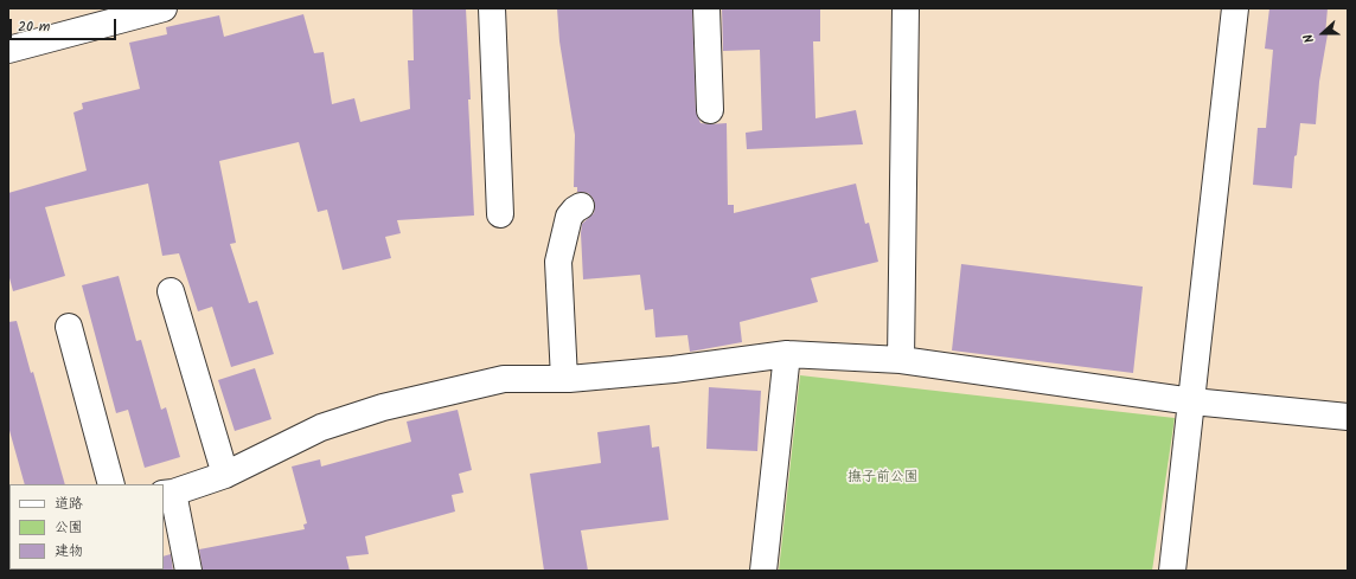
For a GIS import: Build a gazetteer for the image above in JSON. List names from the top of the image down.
{
  "parks": ["撫子前公園"],
  "legend": ["道路", "公園", "建物"],
  "scale_bar": "20 m",
  "north": "left"
}
